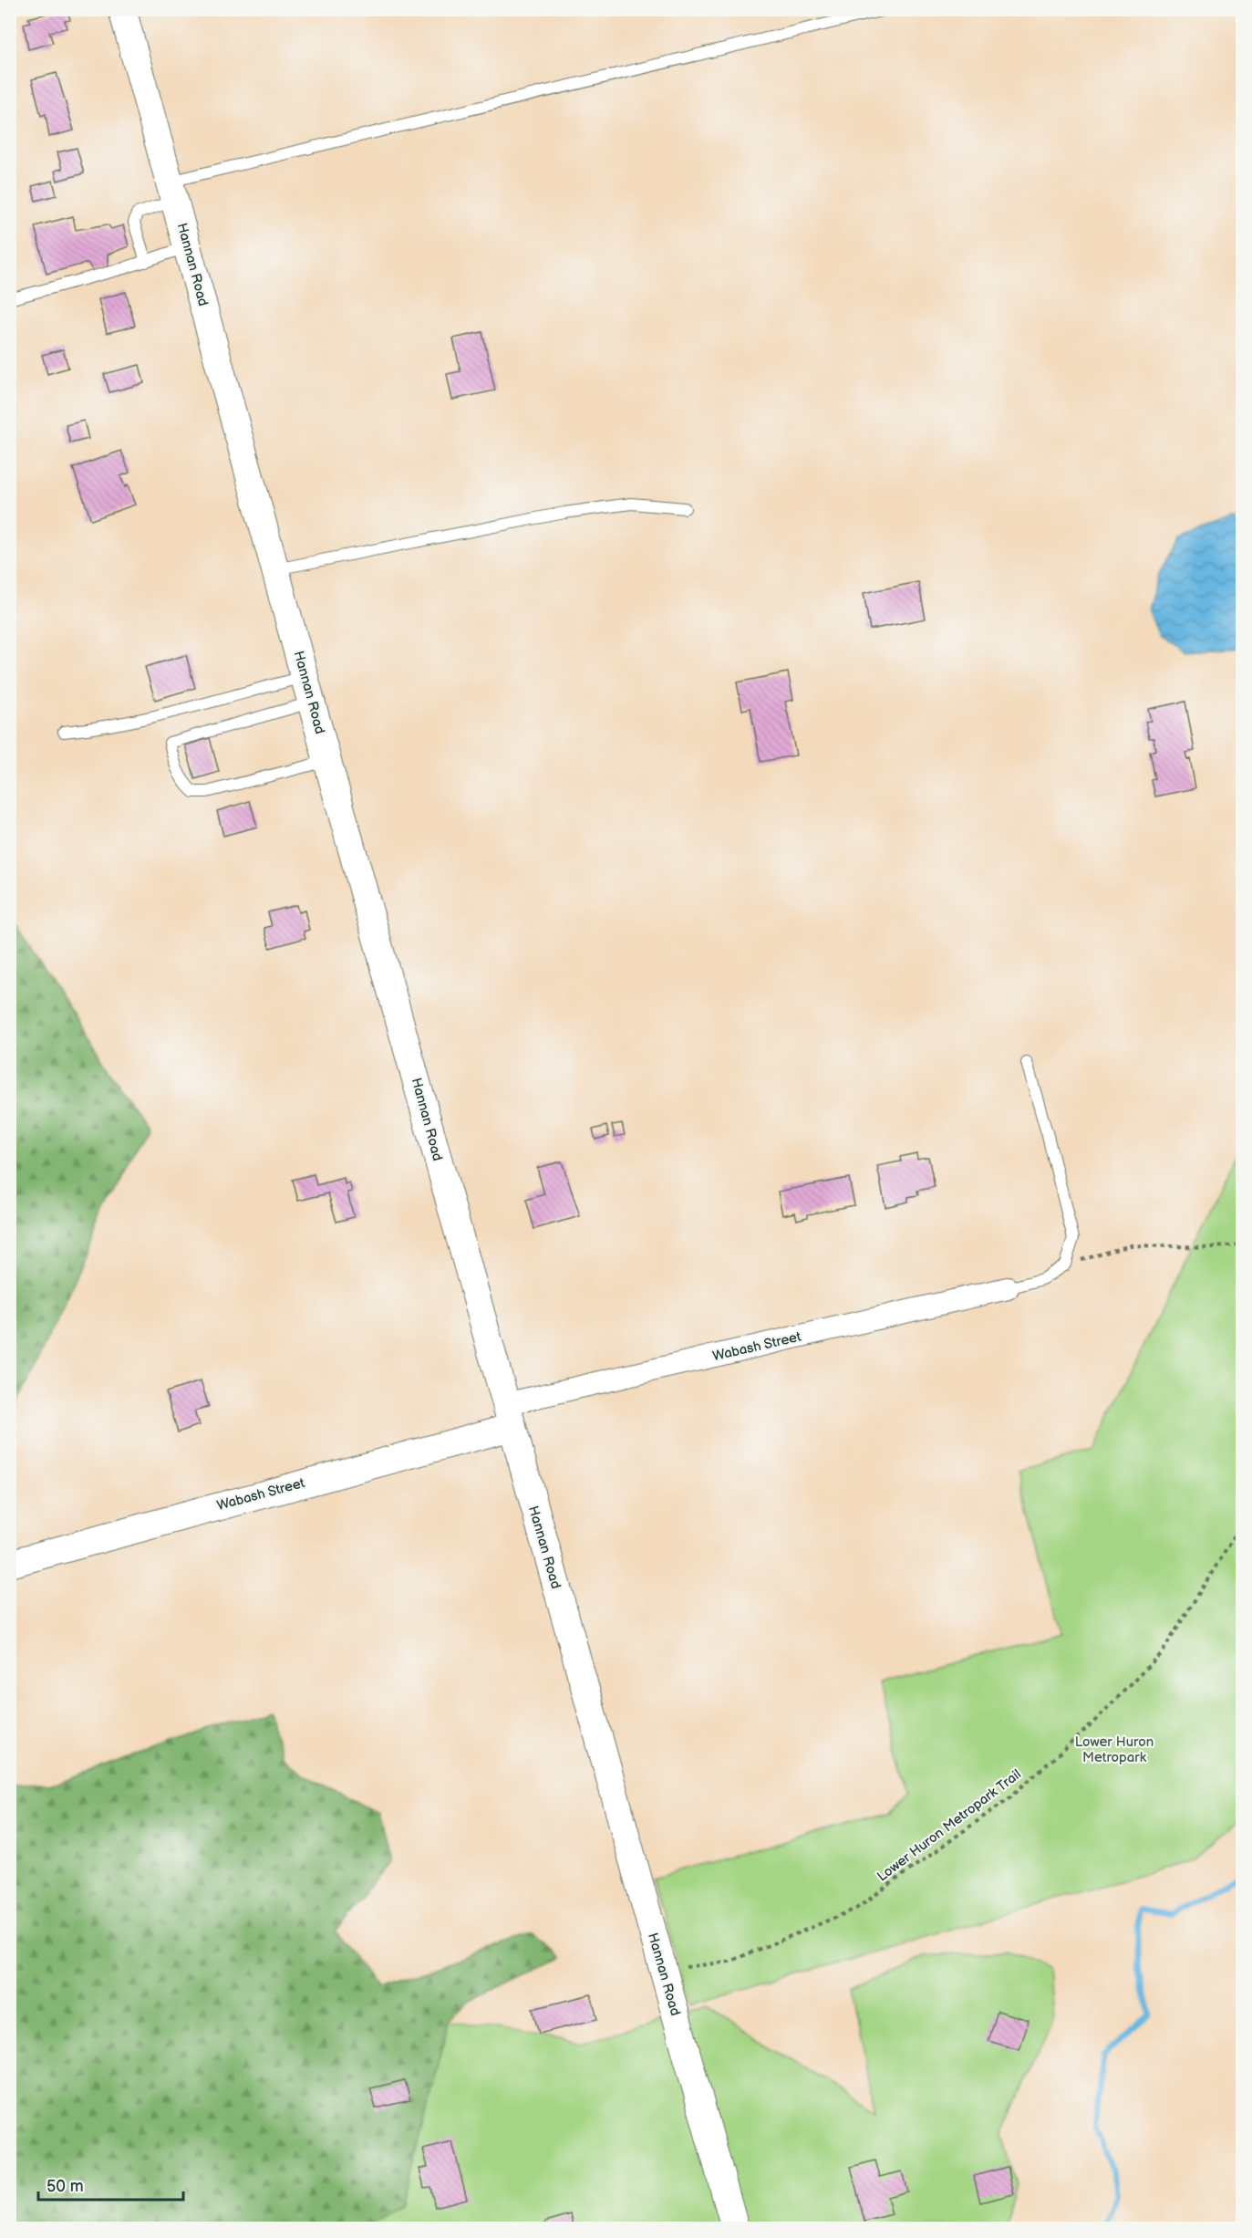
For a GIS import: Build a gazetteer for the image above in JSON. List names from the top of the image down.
{
  "streets": {
    "street": ["Hannan Road", "Wabash Street"],
    "path": ["Lower Huron Metropark Trail"]
  },
  "crossings": [
    ["Hannan Road", "Wabash Street"],
    ["Hannan Road", "Lower Huron Metropark Trail"]
  ],
  "parks": ["Lower Huron Metropark"],
  "scale_bar": "50 m"
}
